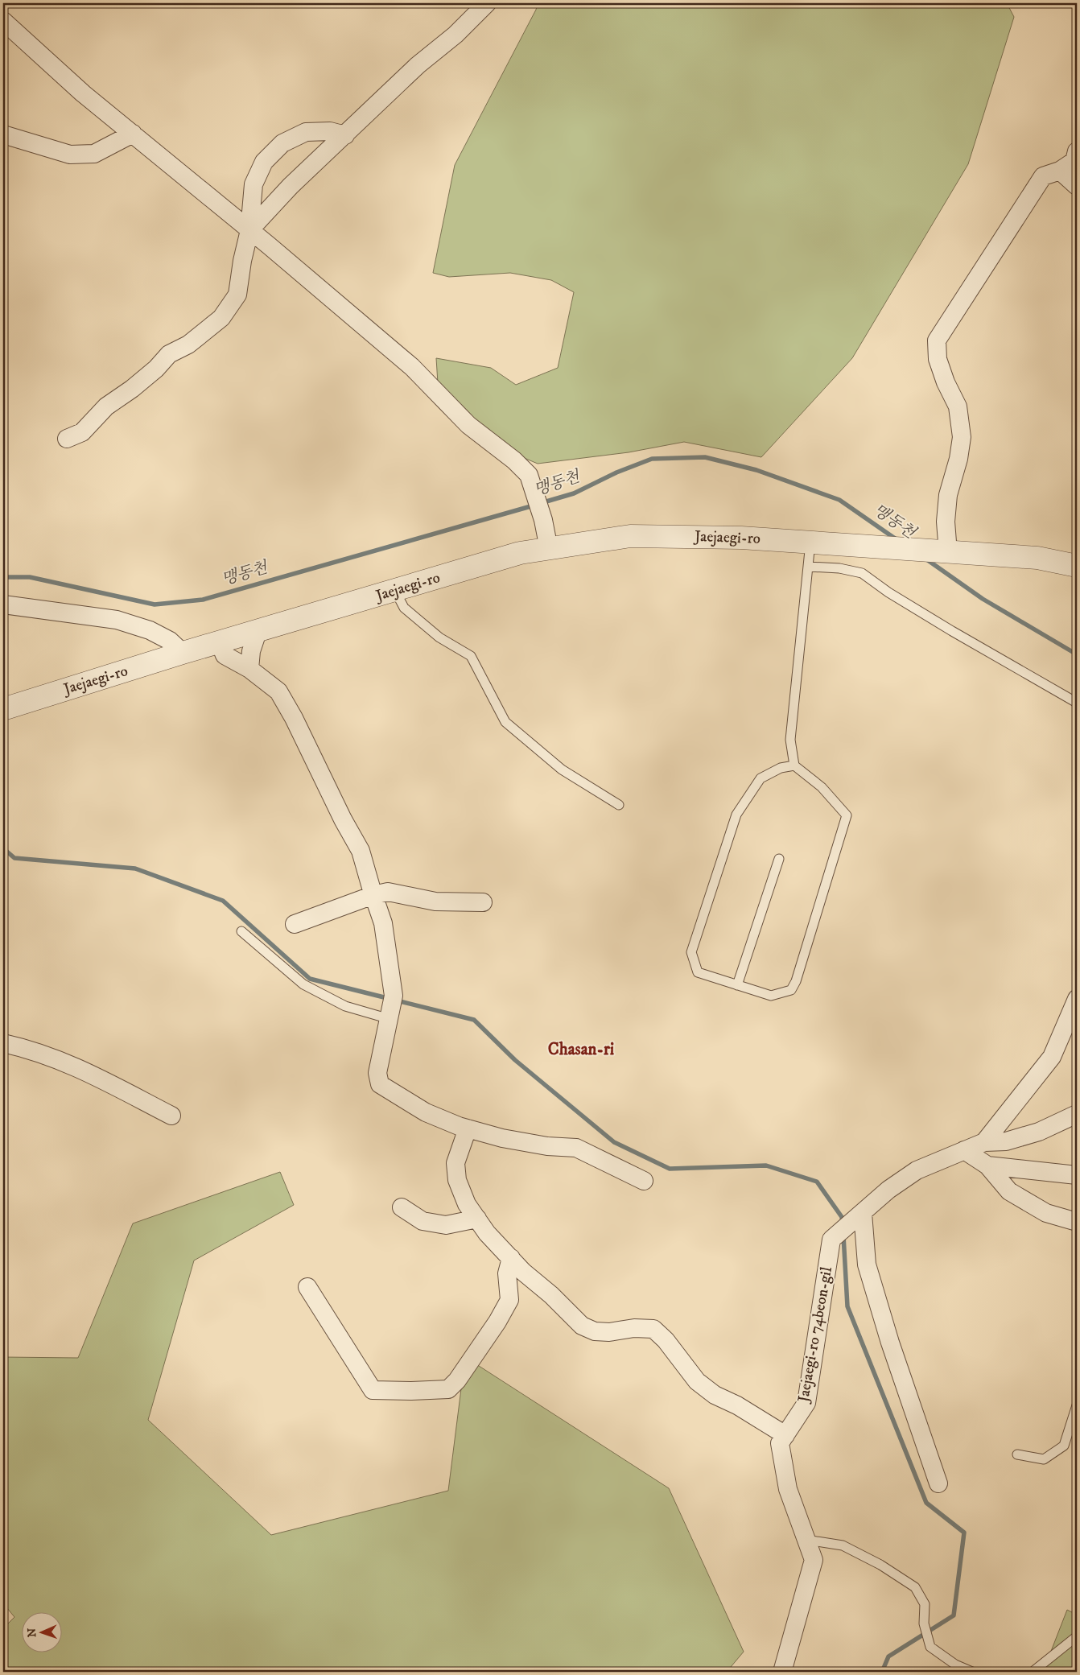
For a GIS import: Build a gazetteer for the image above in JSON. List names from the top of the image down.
{
  "streets": {
    "street": ["Jaejaegi-ro", "Jaejaegi-ro 74beon-gil"]
  },
  "districts": ["Chasan-ri"],
  "water": ["맹동천"],
  "north": "left"
}
